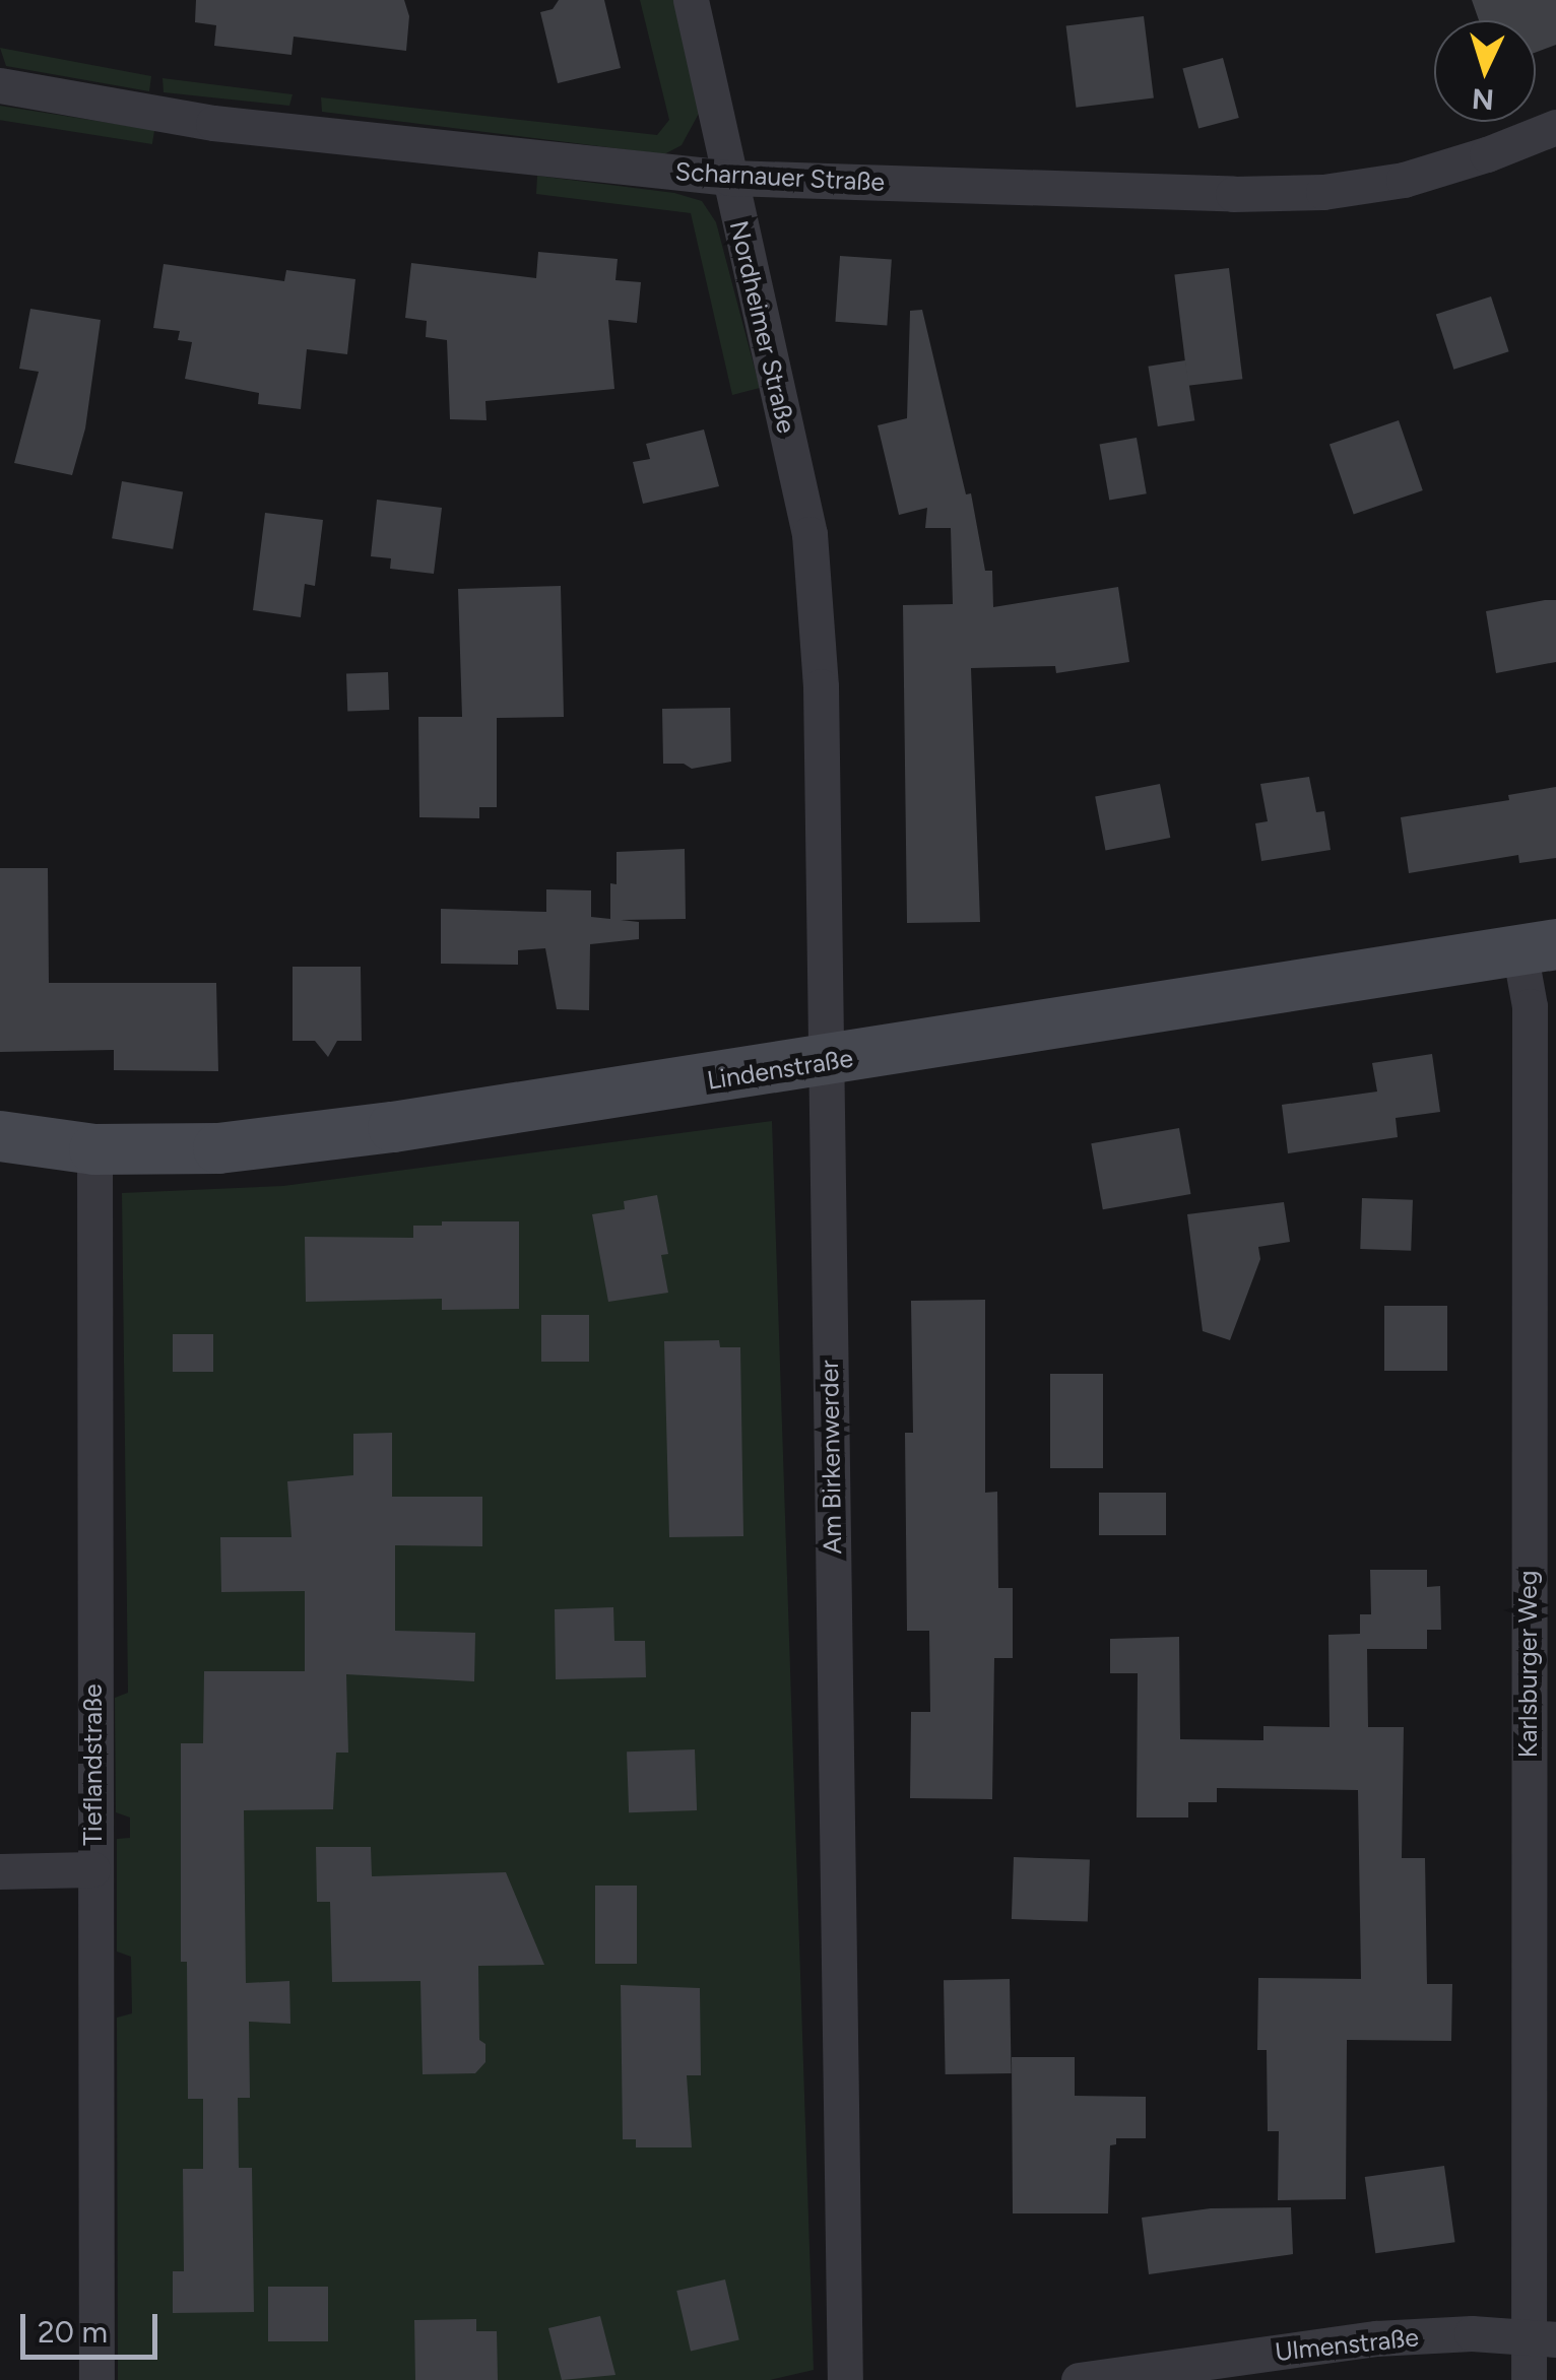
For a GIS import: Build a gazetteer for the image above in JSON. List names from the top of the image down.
{
  "streets": {
    "street": [
      "Scharnauer Straße",
      "Nordheimer Straße",
      "Lindenstraße",
      "Am Birkenwerder",
      "Karlsburger Weg",
      "Tieflandstraße",
      "Ulmenstraße"
    ]
  },
  "crossings": [
    ["Scharnauer Straße", "Nordheimer Straße"],
    ["Nordheimer Straße", "Am Birkenwerder"],
    ["Lindenstraße", "Am Birkenwerder"],
    ["Lindenstraße", "Karlsburger Weg"],
    ["Lindenstraße", "Tieflandstraße"],
    ["Karlsburger Weg", "Ulmenstraße"]
  ],
  "scale_bar": "20 m",
  "north": "bottom"
}
